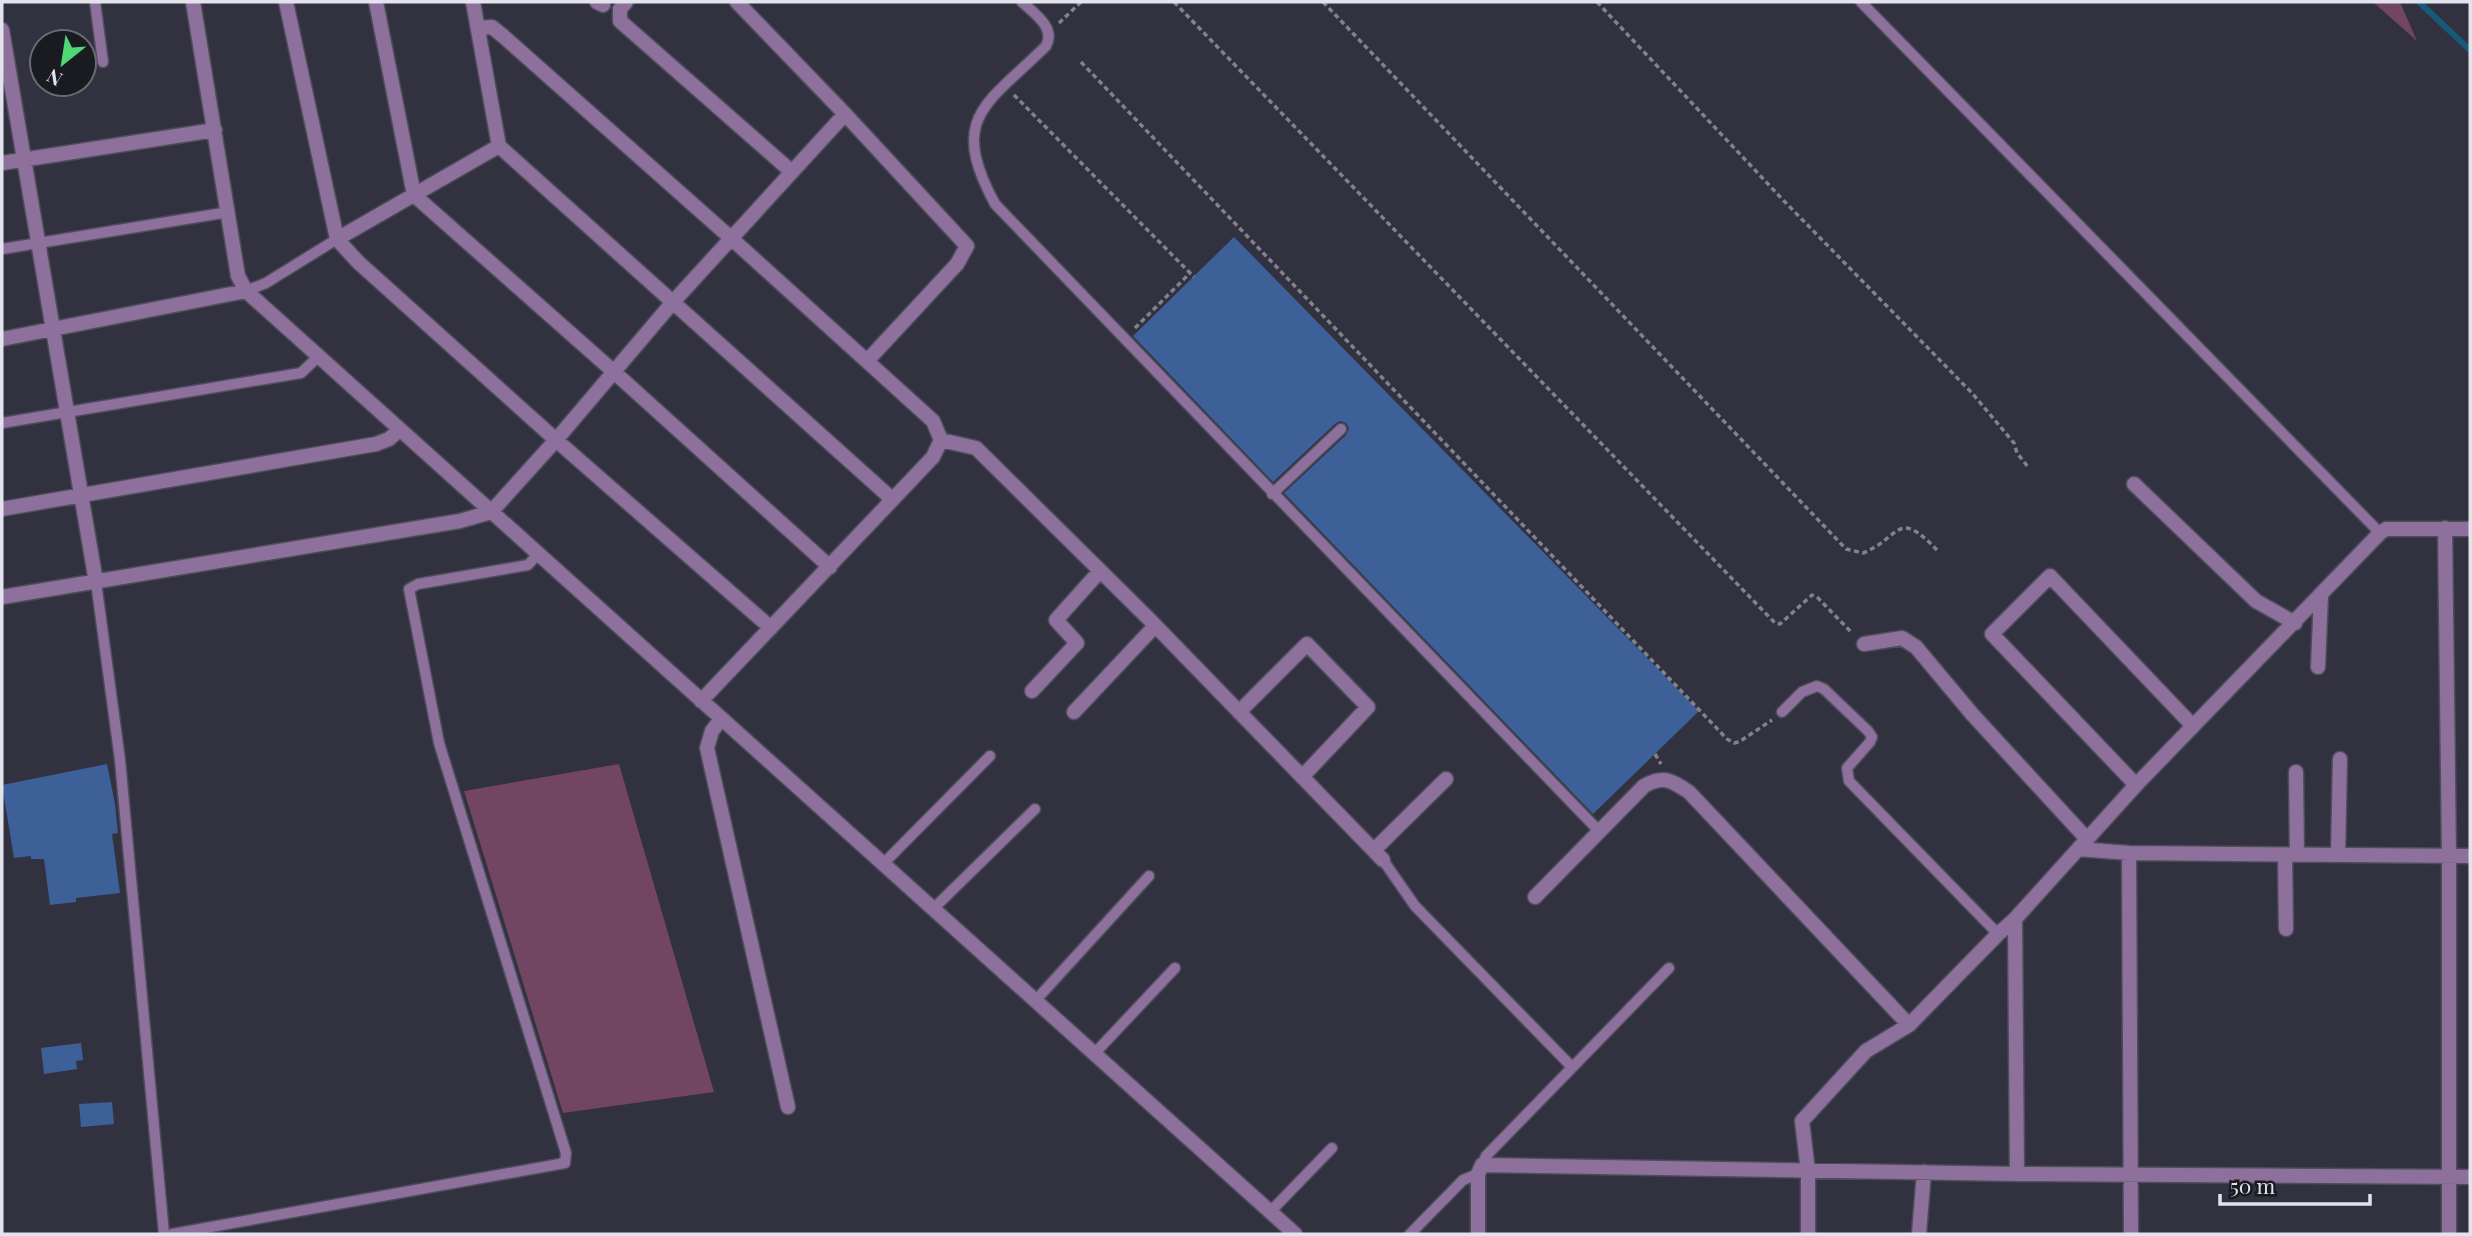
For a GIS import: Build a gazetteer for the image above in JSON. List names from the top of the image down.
{
  "scale_bar": "50 m",
  "north": "bottom left"
}
